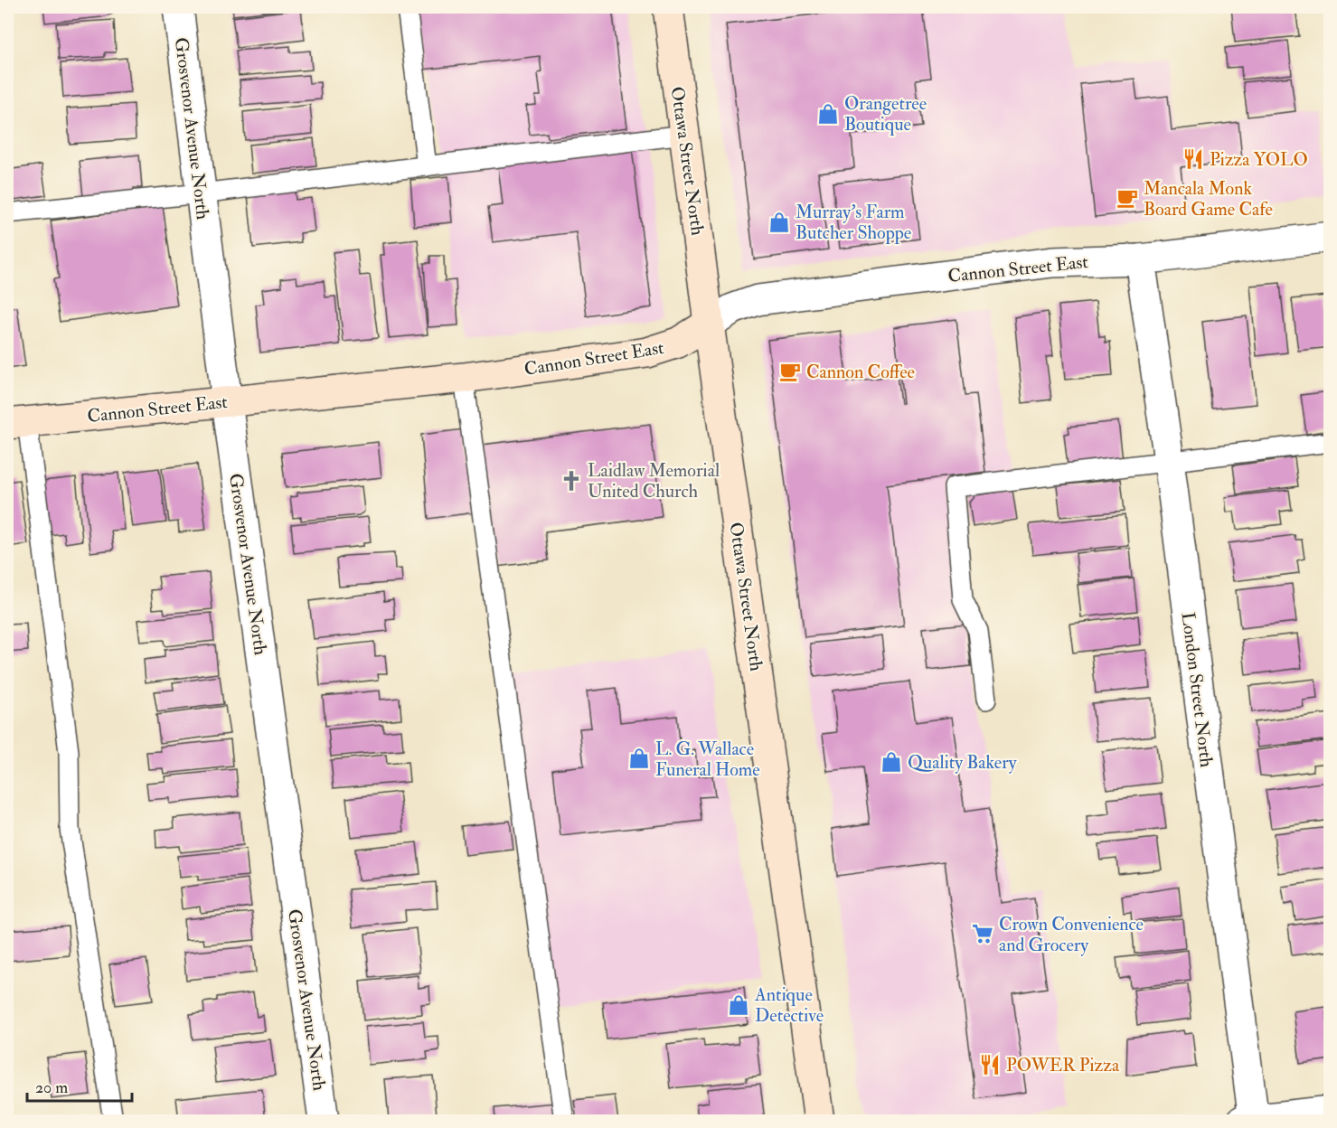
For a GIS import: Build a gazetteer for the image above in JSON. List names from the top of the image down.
{
  "streets": {
    "main road": ["Ottawa Street North", "Cannon Street East"],
    "street": ["Grosvenor Avenue North", "London Street North"]
  },
  "crossings": [
    ["Grosvenor Avenue North", "Cannon Street East"],
    ["Ottawa Street North", "Cannon Street East"],
    ["Cannon Street East", "London Street North"]
  ],
  "places": {
    "shop": [
      "Orangetree Boutique",
      "Murray's Farm Butcher Shoppe",
      "L. G. Wallace Funeral Home",
      "Quality Bakery",
      "Antique Detective"
    ],
    "restaurant": ["Pizza YOLO", "POWER Pizza"],
    "cafe": ["Mancala Monk Board Game Cafe", "Cannon Coffee"],
    "church": ["Laidlaw Memorial United Church"],
    "supermarket": ["Crown Convenience and Grocery"]
  },
  "scale_bar": "20 m"
}
